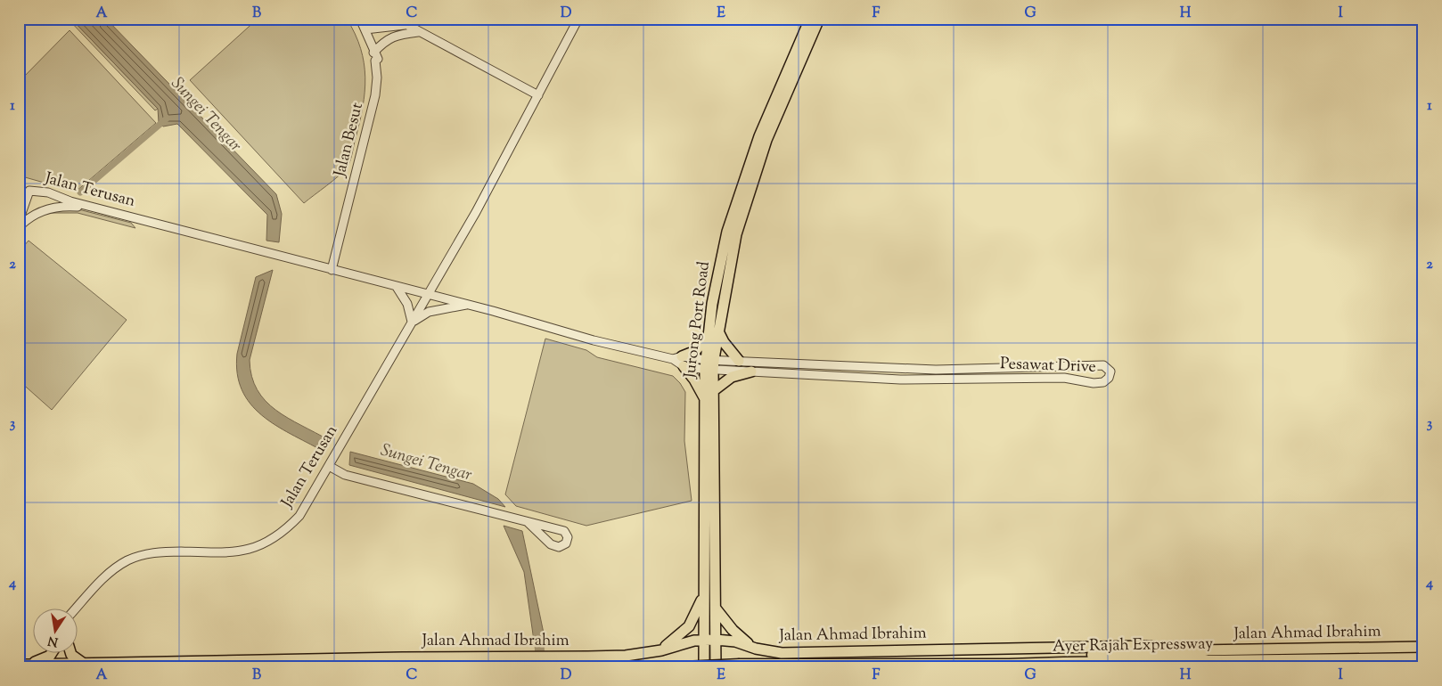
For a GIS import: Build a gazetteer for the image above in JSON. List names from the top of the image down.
{
  "streets": {
    "highway": ["Ayer Rajah Expressway"],
    "main road": ["Jurong Port Road", "Jalan Ahmad Ibrahim"],
    "street": ["Jalan Besut", "Jalan Terusan", "Pesawat Drive"]
  },
  "crossings": [
    ["Jalan Besut", "Jalan Terusan"],
    ["Jalan Terusan", "Jurong Port Road"],
    ["Jalan Terusan", "Pesawat Drive"],
    ["Jurong Port Road", "Pesawat Drive"],
    ["Jurong Port Road", "Jalan Ahmad Ibrahim"]
  ],
  "water": ["Sungei Tengar"],
  "north": "bottom",
  "grid": {
    "columns": [
      "A",
      "B",
      "C",
      "D",
      "E",
      "F",
      "G",
      "H",
      "I"
    ],
    "rows": [
      "1",
      "2",
      "3",
      "4"
    ]
  }
}
